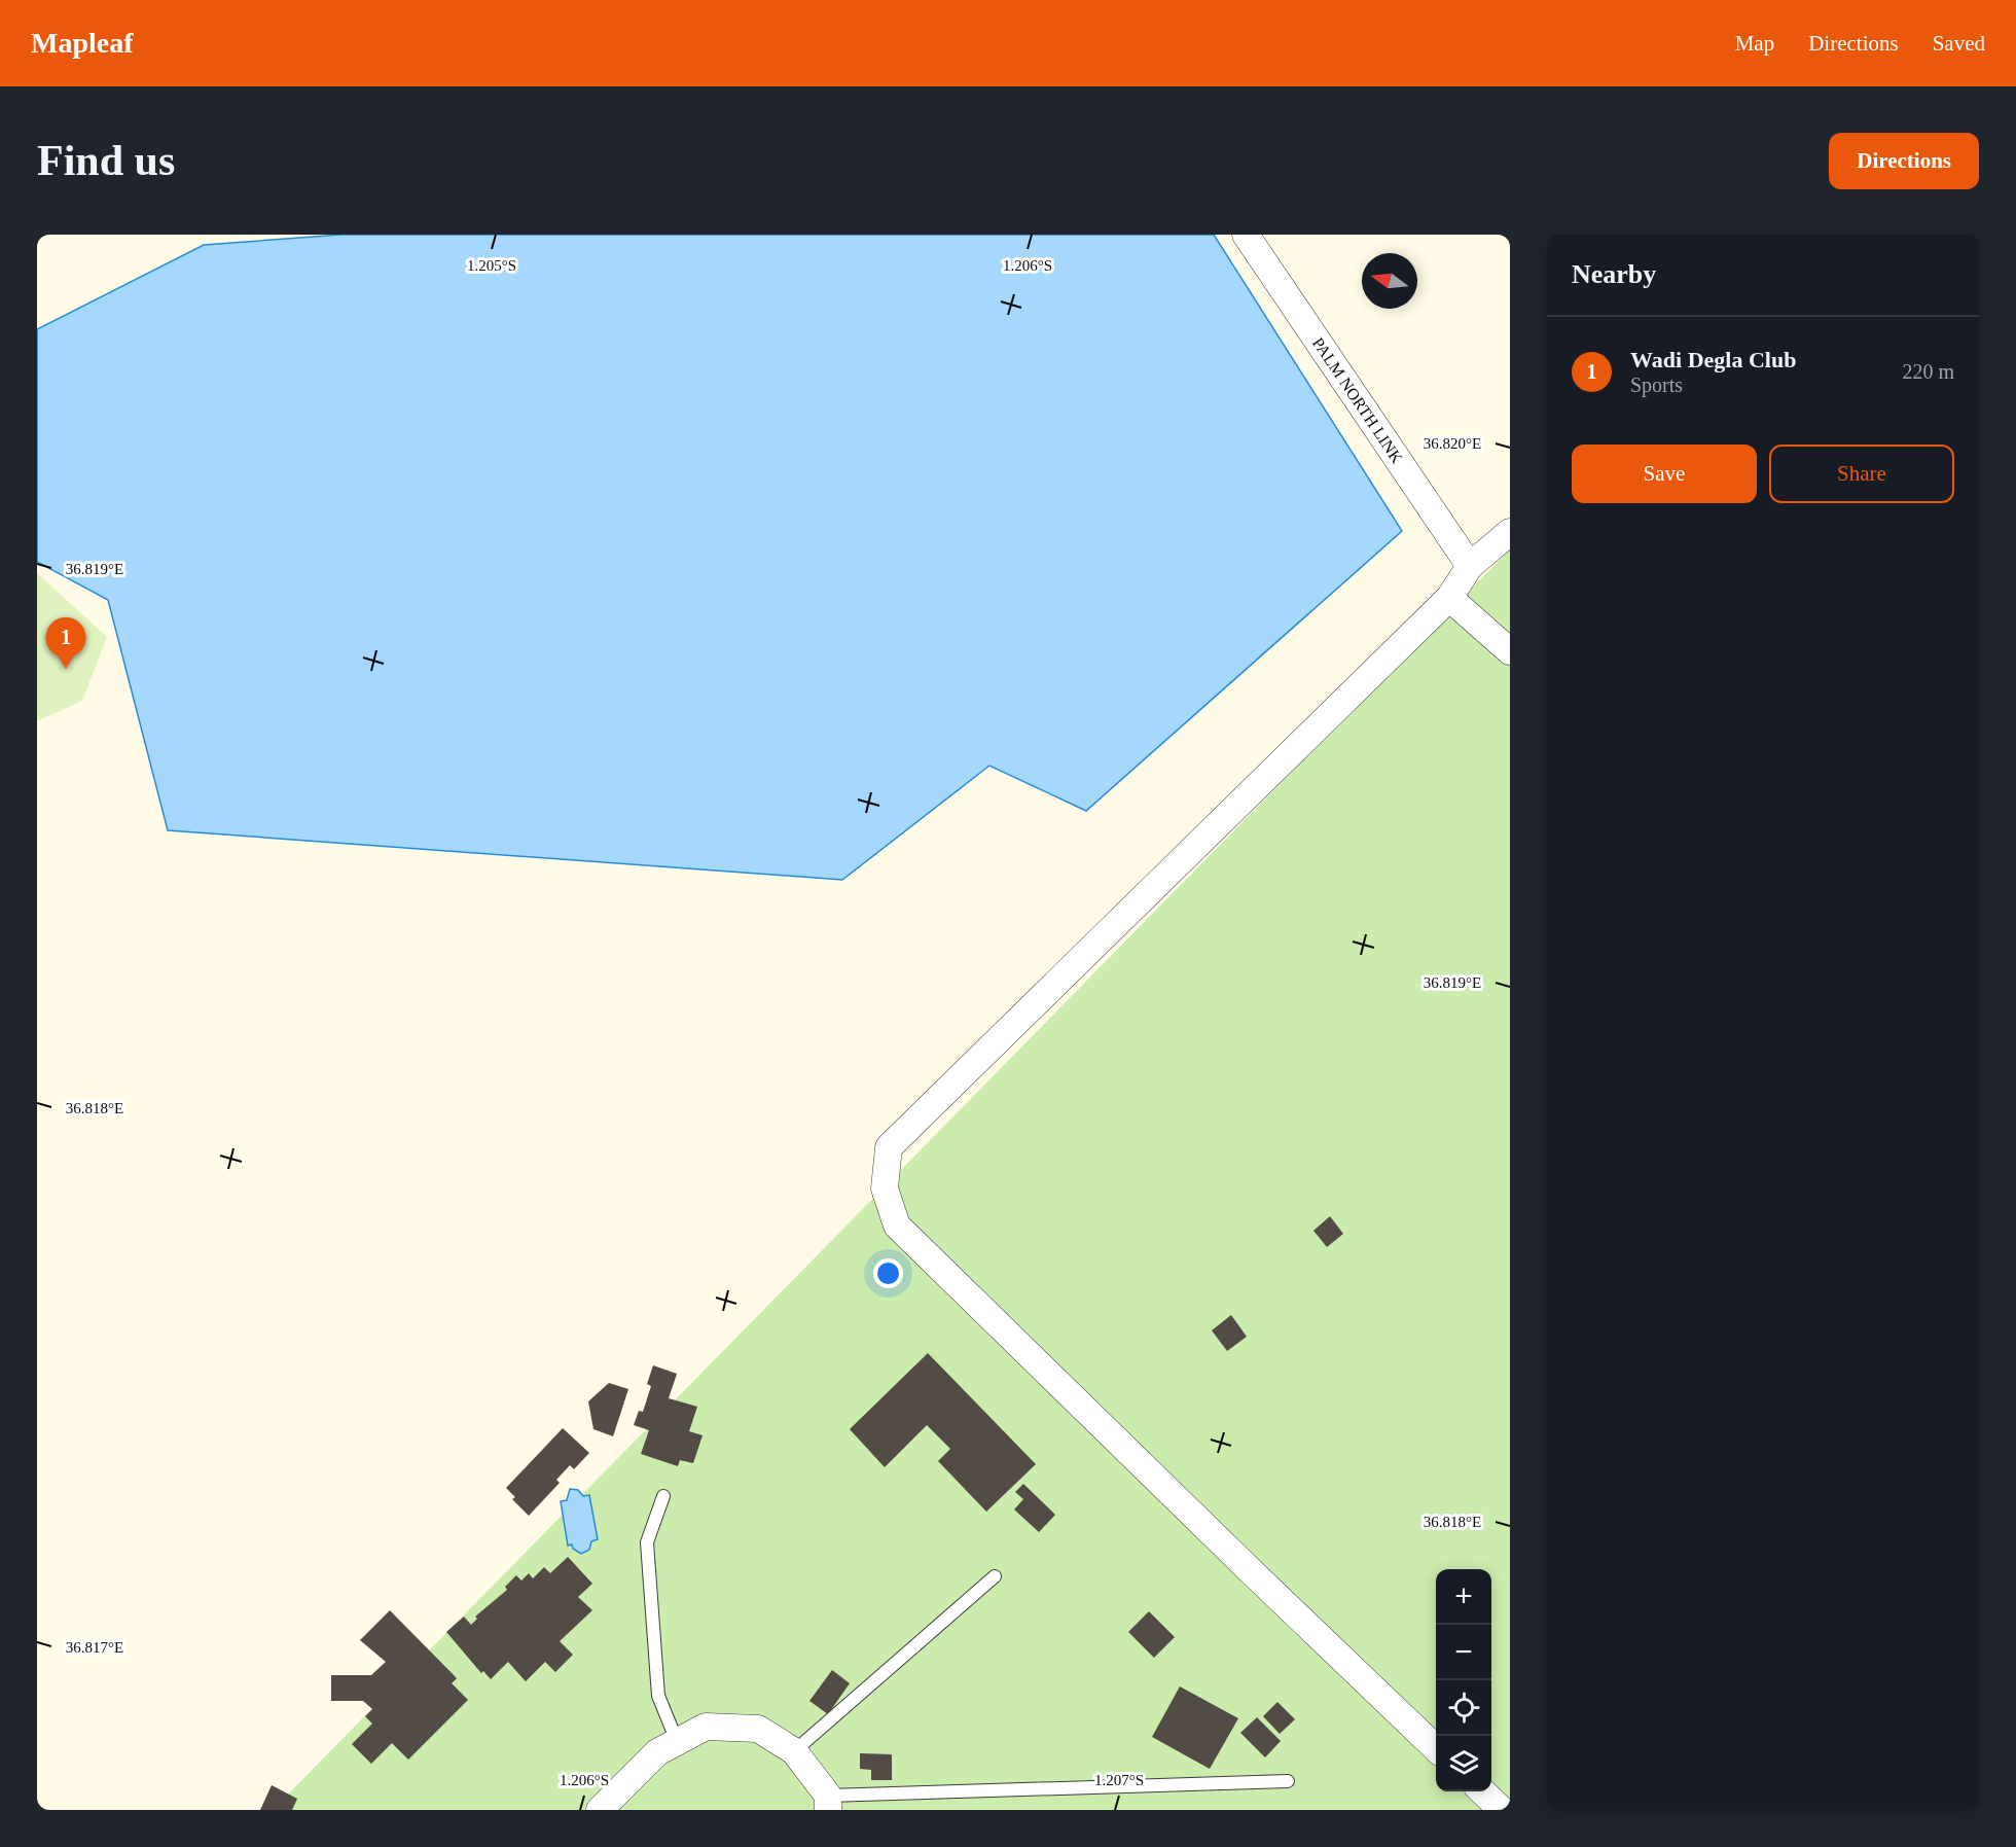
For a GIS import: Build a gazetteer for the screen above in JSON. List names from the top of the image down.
{
  "streets": {
    "street": ["PALM NORTH LINK"]
  },
  "north": "left",
  "page": {
    "header": "Mapleaf",
    "nav": ["Map", "Directions", "Saved"],
    "buttons": [
      "Directions",
      ["Save", "Share"]
    ],
    "title": "Find us",
    "heading": "Nearby",
    "list": [
      {
        "mark": "1",
        "name": "Wadi Degla Club",
        "note": "Sports",
        "value": "220 m"
      }
    ],
    "pins": "1",
    "map_buttons": ["+", "−"]
  },
  "coordinates": [
    "1.205°S",
    "1.206°S",
    "36.820°E",
    "36.819°E",
    "36.818°E",
    "36.817°E",
    "1.207°S"
  ]
}
